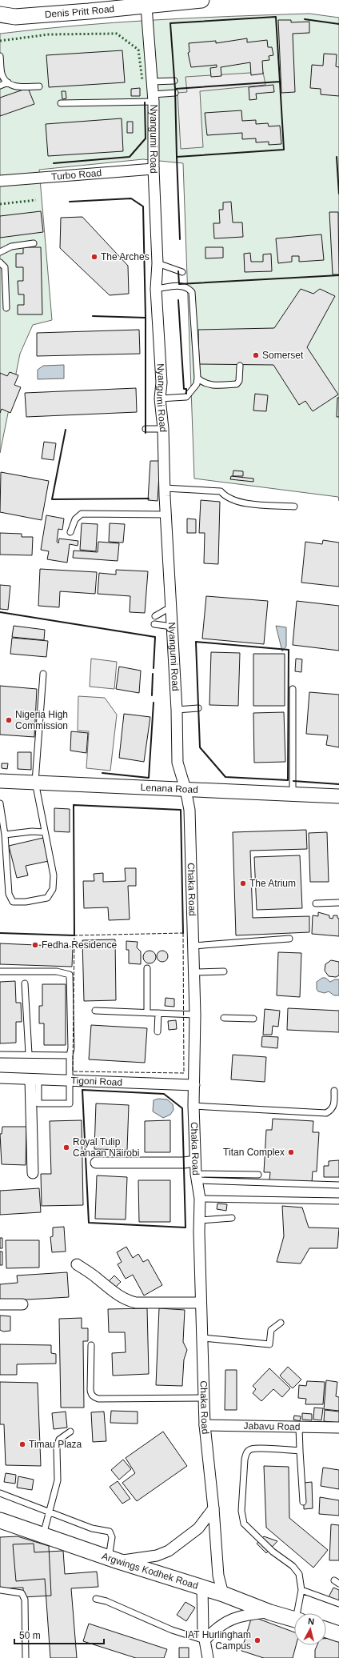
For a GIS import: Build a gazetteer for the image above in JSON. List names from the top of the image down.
{
  "streets": {
    "main road": ["Denis Pritt Road", "Argwings Kodhek Road"],
    "street": [
      "Nyangumi Road",
      "Turbo Road",
      "Lenana Road",
      "Chaka Road",
      "Tigoni Road",
      "Jabavu Road"
    ]
  },
  "crossings": [
    ["Denis Pritt Road", "Nyangumi Road"],
    ["Nyangumi Road", "Turbo Road"],
    ["Nyangumi Road", "Lenana Road"],
    ["Nyangumi Road", "Chaka Road"],
    ["Lenana Road", "Chaka Road"],
    ["Chaka Road", "Tigoni Road"],
    ["Chaka Road", "Jabavu Road"],
    ["Chaka Road", "Argwings Kodhek Road"]
  ],
  "places": [
    "The Arches",
    "Somerset",
    "Nigeria High Commission",
    "The Atrium",
    "Fedha Residence",
    "Royal Tulip Canaan Nairobi",
    "Titan Complex",
    "Timau Plaza",
    "IAT Hurlingham Campus"
  ],
  "scale_bar": "50 m",
  "north": "top"
}
